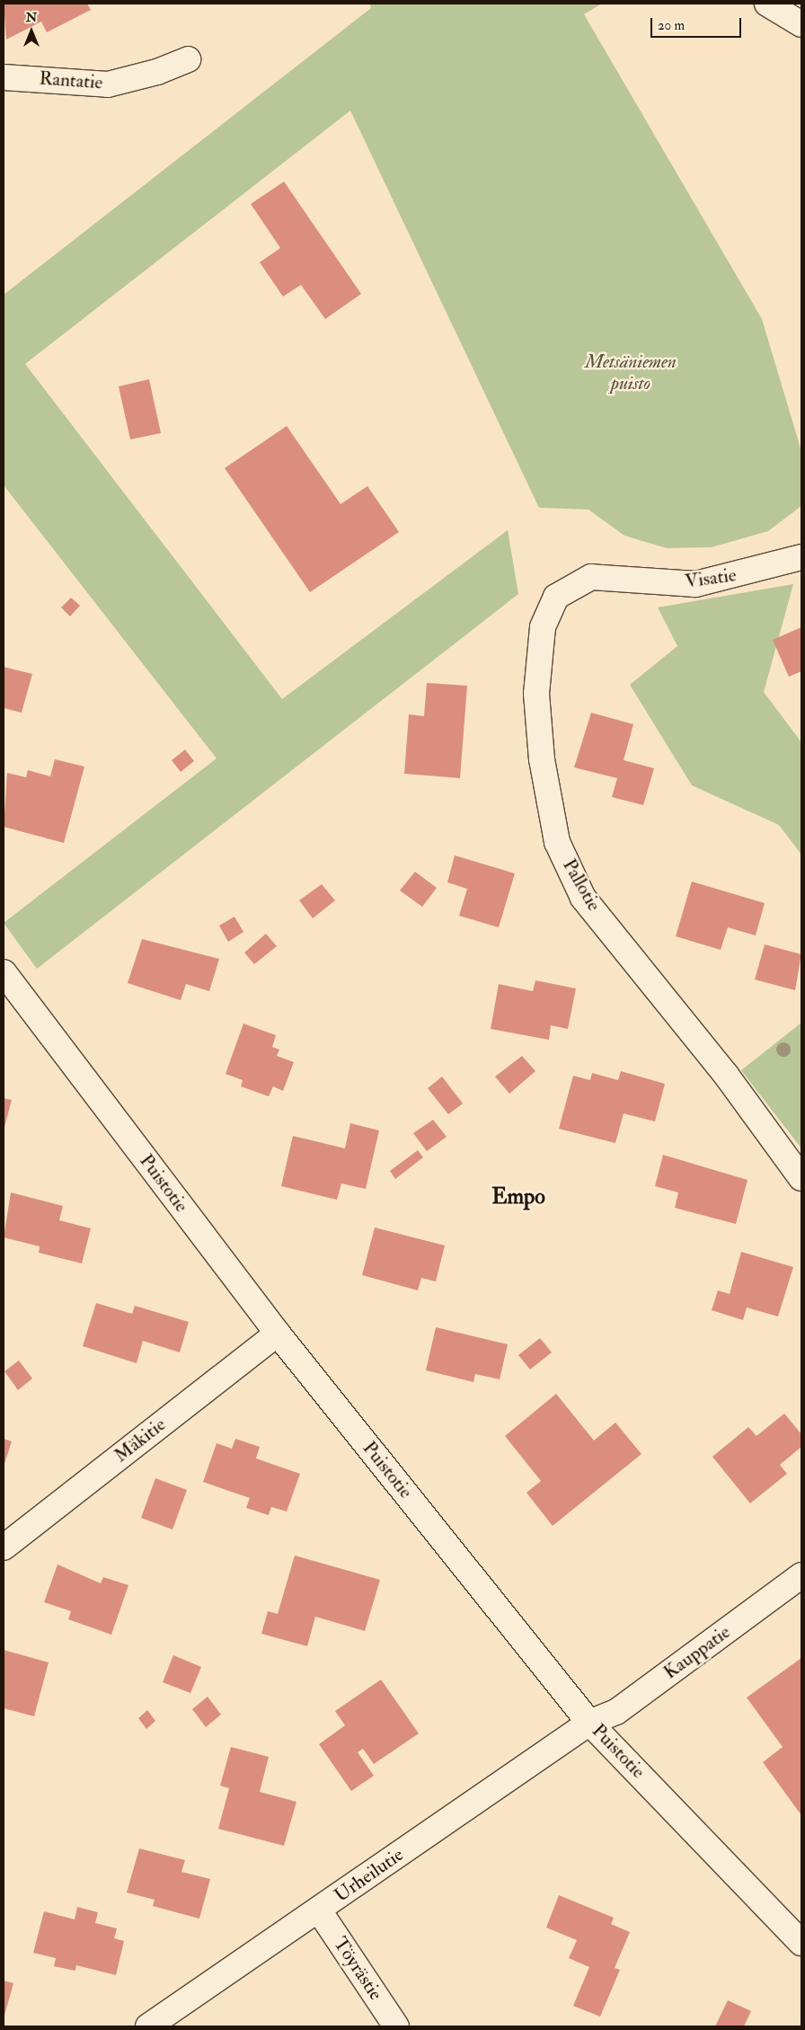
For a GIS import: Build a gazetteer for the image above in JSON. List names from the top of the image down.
{
  "streets": {
    "street": [
      "Rantatie",
      "Visatie",
      "Pallotie",
      "Puistotie",
      "Mäkitie",
      "Kauppatie",
      "Urheilutie",
      "Töyrästie"
    ]
  },
  "crossings": [
    ["Visatie", "Pallotie"],
    ["Puistotie", "Mäkitie"],
    ["Puistotie", "Kauppatie"],
    ["Puistotie", "Urheilutie"],
    ["Kauppatie", "Urheilutie"],
    ["Urheilutie", "Töyrästie"]
  ],
  "districts": ["Empo"],
  "parks": ["Metsäniemen puisto"],
  "scale_bar": "20 m",
  "north": "top"
}
